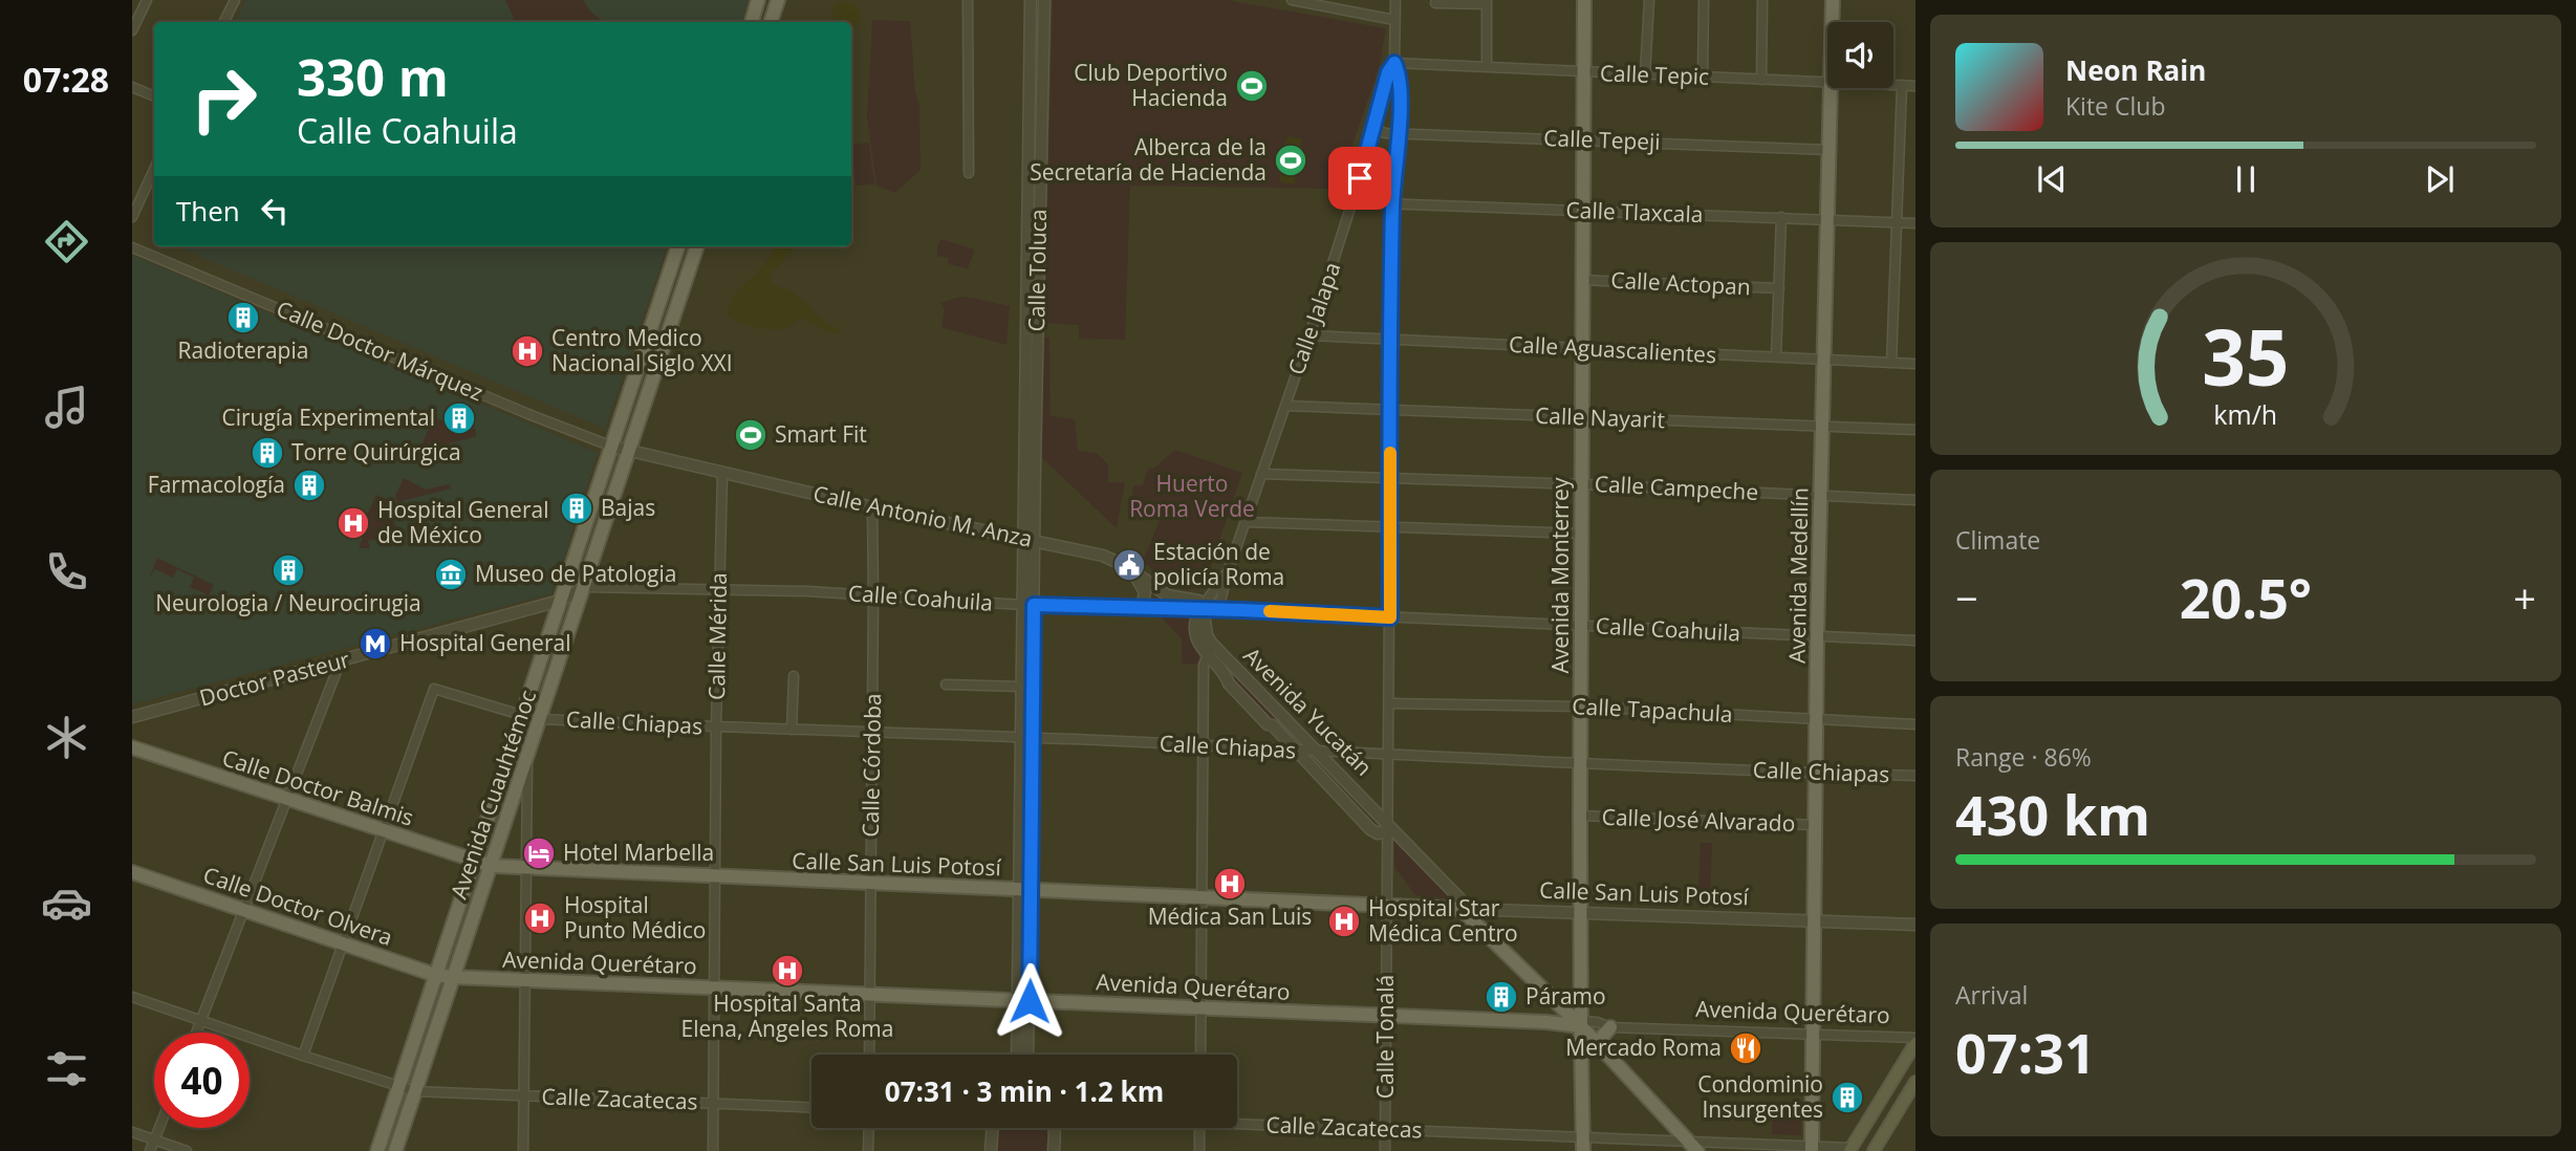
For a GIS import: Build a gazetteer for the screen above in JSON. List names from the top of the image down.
{
  "streets": {
    "main road": [
      "Avenida Monterrey",
      "Avenida Medellín",
      "Avenida Yucatán",
      "Calle Doctor Balmis",
      "Avenida Cuauhtémoc",
      "Calle San Luis Potosí",
      "Calle Doctor Olvera",
      "Avenida Querétaro"
    ],
    "street": [
      "Calle Tepic",
      "Calle Tepeji",
      "Calle Tlaxcala",
      "Calle Toluca",
      "Calle Actopan",
      "Calle Jalapa",
      "Calle Aguascalientes",
      "Calle Doctor Márquez",
      "Calle Nayarit",
      "Calle Campeche",
      "Calle Antonio M. Anza",
      "Calle Coahuila",
      "Calle Mérida",
      "Doctor Pasteur",
      "Calle Tapachula",
      "Calle Chiapas",
      "Calle Córdoba",
      "Calle José Alvarado",
      "Calle Tonalá",
      "Calle Zacatecas"
    ]
  },
  "crossings": [
    ["Calle Tepic", "Calle Jalapa"],
    ["Calle Tepic", "Avenida Monterrey"],
    ["Calle Tepic", "Calle Tonalá"],
    ["Calle Tepeji", "Calle Jalapa"],
    ["Calle Tepeji", "Avenida Monterrey"],
    ["Calle Tepeji", "Avenida Medellín"],
    ["Calle Tepeji", "Calle Tonalá"],
    ["Calle Tlaxcala", "Calle Jalapa"],
    ["Calle Tlaxcala", "Avenida Monterrey"],
    ["Calle Tlaxcala", "Avenida Medellín"],
    ["Calle Tlaxcala", "Calle Tonalá"],
    ["Calle Toluca", "Calle Antonio M. Anza"],
    ["Calle Toluca", "Calle Coahuila"],
    ["Calle Actopan", "Avenida Monterrey"],
    ["Calle Jalapa", "Calle Aguascalientes"],
    ["Calle Jalapa", "Calle Nayarit"],
    ["Calle Jalapa", "Calle Campeche"],
    ["Calle Jalapa", "Calle Antonio M. Anza"],
    ["Calle Jalapa", "Calle Coahuila"],
    ["Calle Jalapa", "Avenida Yucatán"],
    ["Calle Jalapa", "Calle Tonalá"],
    ["Calle Aguascalientes", "Avenida Monterrey"],
    ["Calle Aguascalientes", "Avenida Medellín"],
    ["Calle Aguascalientes", "Calle Tonalá"],
    ["Calle Doctor Márquez", "Calle Antonio M. Anza"],
    ["Calle Doctor Márquez", "Avenida Cuauhtémoc"],
    ["Calle Nayarit", "Avenida Monterrey"],
    ["Calle Nayarit", "Avenida Medellín"],
    ["Calle Nayarit", "Calle Tonalá"],
    ["Calle Campeche", "Avenida Monterrey"],
    ["Calle Campeche", "Avenida Medellín"],
    ["Calle Campeche", "Calle Tonalá"],
    ["Calle Antonio M. Anza", "Calle Coahuila"],
    ["Calle Antonio M. Anza", "Calle Mérida"],
    ["Calle Antonio M. Anza", "Avenida Yucatán"],
    ["Calle Antonio M. Anza", "Calle Córdoba"],
    ["Calle Antonio M. Anza", "Avenida Cuauhtémoc"],
    ["Avenida Monterrey", "Calle Coahuila"],
    ["Avenida Monterrey", "Calle Tapachula"],
    ["Avenida Monterrey", "Avenida Yucatán"],
    ["Avenida Monterrey", "Calle Chiapas"],
    ["Avenida Monterrey", "Calle José Alvarado"],
    ["Avenida Monterrey", "Calle San Luis Potosí"],
    ["Avenida Monterrey", "Avenida Querétaro"],
    ["Avenida Monterrey", "Calle Zacatecas"],
    ["Avenida Medellín", "Calle Coahuila"],
    ["Avenida Medellín", "Calle Tapachula"],
    ["Avenida Medellín", "Calle Chiapas"],
    ["Avenida Medellín", "Calle José Alvarado"],
    ["Avenida Medellín", "Calle San Luis Potosí"],
    ["Avenida Medellín", "Avenida Querétaro"],
    ["Avenida Medellín", "Calle Zacatecas"],
    ["Calle Coahuila", "Calle Mérida"],
    ["Calle Coahuila", "Doctor Pasteur"],
    ["Calle Coahuila", "Avenida Yucatán"],
    ["Calle Coahuila", "Calle Córdoba"],
    ["Calle Coahuila", "Avenida Cuauhtémoc"],
    ["Calle Coahuila", "Calle Tonalá"],
    ["Calle Mérida", "Calle Chiapas"],
    ["Calle Mérida", "Calle San Luis Potosí"],
    ["Calle Mérida", "Avenida Querétaro"],
    ["Calle Mérida", "Calle Zacatecas"],
    ["Doctor Pasteur", "Avenida Cuauhtémoc"],
    ["Calle Tapachula", "Calle Tonalá"],
    ["Avenida Yucatán", "Calle Chiapas"],
    ["Avenida Yucatán", "Calle San Luis Potosí"],
    ["Avenida Yucatán", "Avenida Querétaro"],
    ["Avenida Yucatán", "Calle Tonalá"],
    ["Calle Chiapas", "Calle Córdoba"],
    ["Calle Chiapas", "Avenida Cuauhtémoc"],
    ["Calle Chiapas", "Calle Tonalá"],
    ["Calle Córdoba", "Calle San Luis Potosí"],
    ["Calle Córdoba", "Avenida Querétaro"],
    ["Calle Doctor Balmis", "Avenida Cuauhtémoc"],
    ["Calle Doctor Balmis", "Calle San Luis Potosí"],
    ["Avenida Cuauhtémoc", "Calle San Luis Potosí"],
    ["Avenida Cuauhtémoc", "Calle Doctor Olvera"],
    ["Avenida Cuauhtémoc", "Avenida Querétaro"],
    ["Avenida Cuauhtémoc", "Calle Zacatecas"],
    ["Calle San Luis Potosí", "Calle Tonalá"],
    ["Calle Doctor Olvera", "Avenida Querétaro"],
    ["Avenida Querétaro", "Calle Tonalá"],
    ["Calle Tonalá", "Calle Zacatecas"]
  ],
  "parks": ["Huerto Roma Verde"],
  "places": {
    "sports": ["Club Deportivo Hacienda", "Alberca de la Secretaría de Hacienda", "Smart Fit"],
    "building": [
      "Radioterapia",
      "Cirugía Experimental",
      "Torre Quirúrgica",
      "Farmacología",
      "Bajas",
      "Neurologia / Neurocirugia",
      "Páramo",
      "Condominio Insurgentes"
    ],
    "hospital": [
      "Centro Medico Nacional Siglo XXI",
      "Hospital General de México",
      "Médica San Luis",
      "Hospital Punto Médico",
      "Hospital Star Médica Centro",
      "Hospital Santa Elena, Angeles Roma"
    ],
    "public building": ["Estación de policía Roma"],
    "museum": ["Museo de Patologia"],
    "metro station": ["Hospital General"],
    "hotel": ["Hotel Marbella"],
    "restaurant": ["Mercado Roma"]
  },
  "page": {
    "tabs": "07:28",
    "turn": ["330 m", "Calle Coahuila"],
    "song": ["Neon Rain", "Kite Club"],
    "then": "Then",
    "tile": [
      "Climate",
      ["Range · 86%", "430 km"],
      ["Arrival", "07:31"]
    ],
    "heat": ["−", "20.5°", "+"],
    "limit": "40",
    "trip": "07:31 · 3 min · 1.2 km",
    "gauge": ["35", "km/h"]
  }
}
